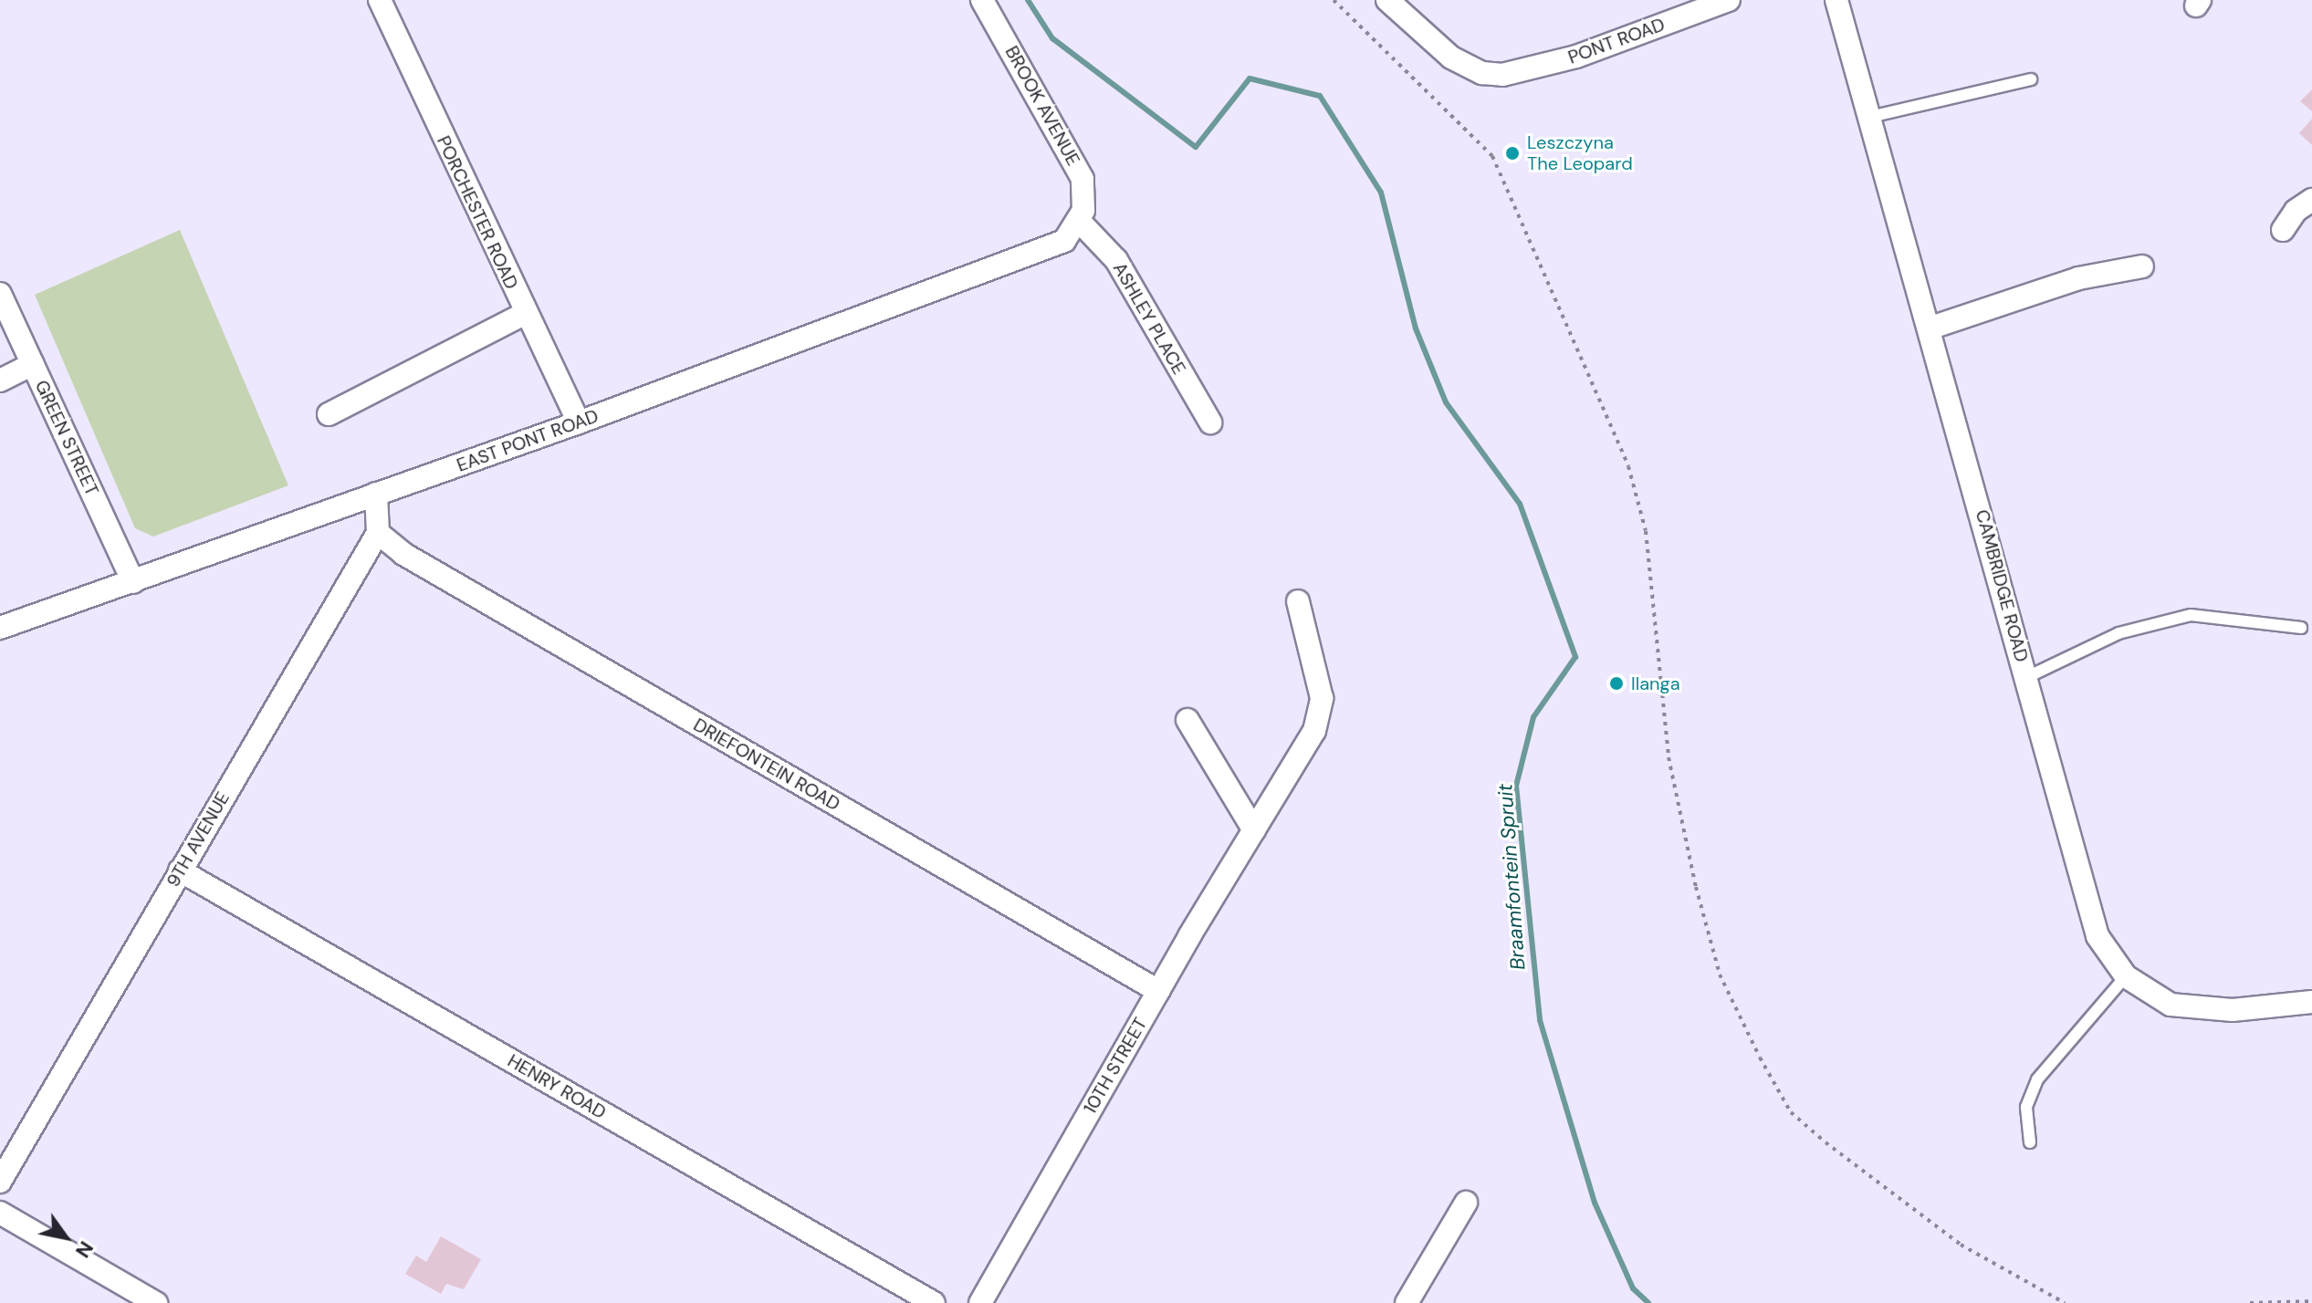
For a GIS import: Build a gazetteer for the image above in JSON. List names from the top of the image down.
{
  "streets": {
    "street": [
      "PONT ROAD",
      "BROOK AVENUE",
      "PORCHESTER ROAD",
      "ASHLEY PLACE",
      "GREEN STREET",
      "EAST PONT ROAD",
      "CAMBRIDGE ROAD",
      "DRIEFONTEIN ROAD",
      "9TH AVENUE",
      "10TH STREET",
      "HENRY ROAD"
    ]
  },
  "crossings": [
    ["BROOK AVENUE", "ASHLEY PLACE"],
    ["BROOK AVENUE", "EAST PONT ROAD"],
    ["PORCHESTER ROAD", "EAST PONT ROAD"],
    ["ASHLEY PLACE", "EAST PONT ROAD"],
    ["GREEN STREET", "EAST PONT ROAD"],
    ["DRIEFONTEIN ROAD", "9TH AVENUE"],
    ["DRIEFONTEIN ROAD", "10TH STREET"],
    ["9TH AVENUE", "HENRY ROAD"]
  ],
  "water": ["Braamfontein Spruit"],
  "places": ["Leszczyna The Leopard", "Ilanga"],
  "north": "bottom right"
}
